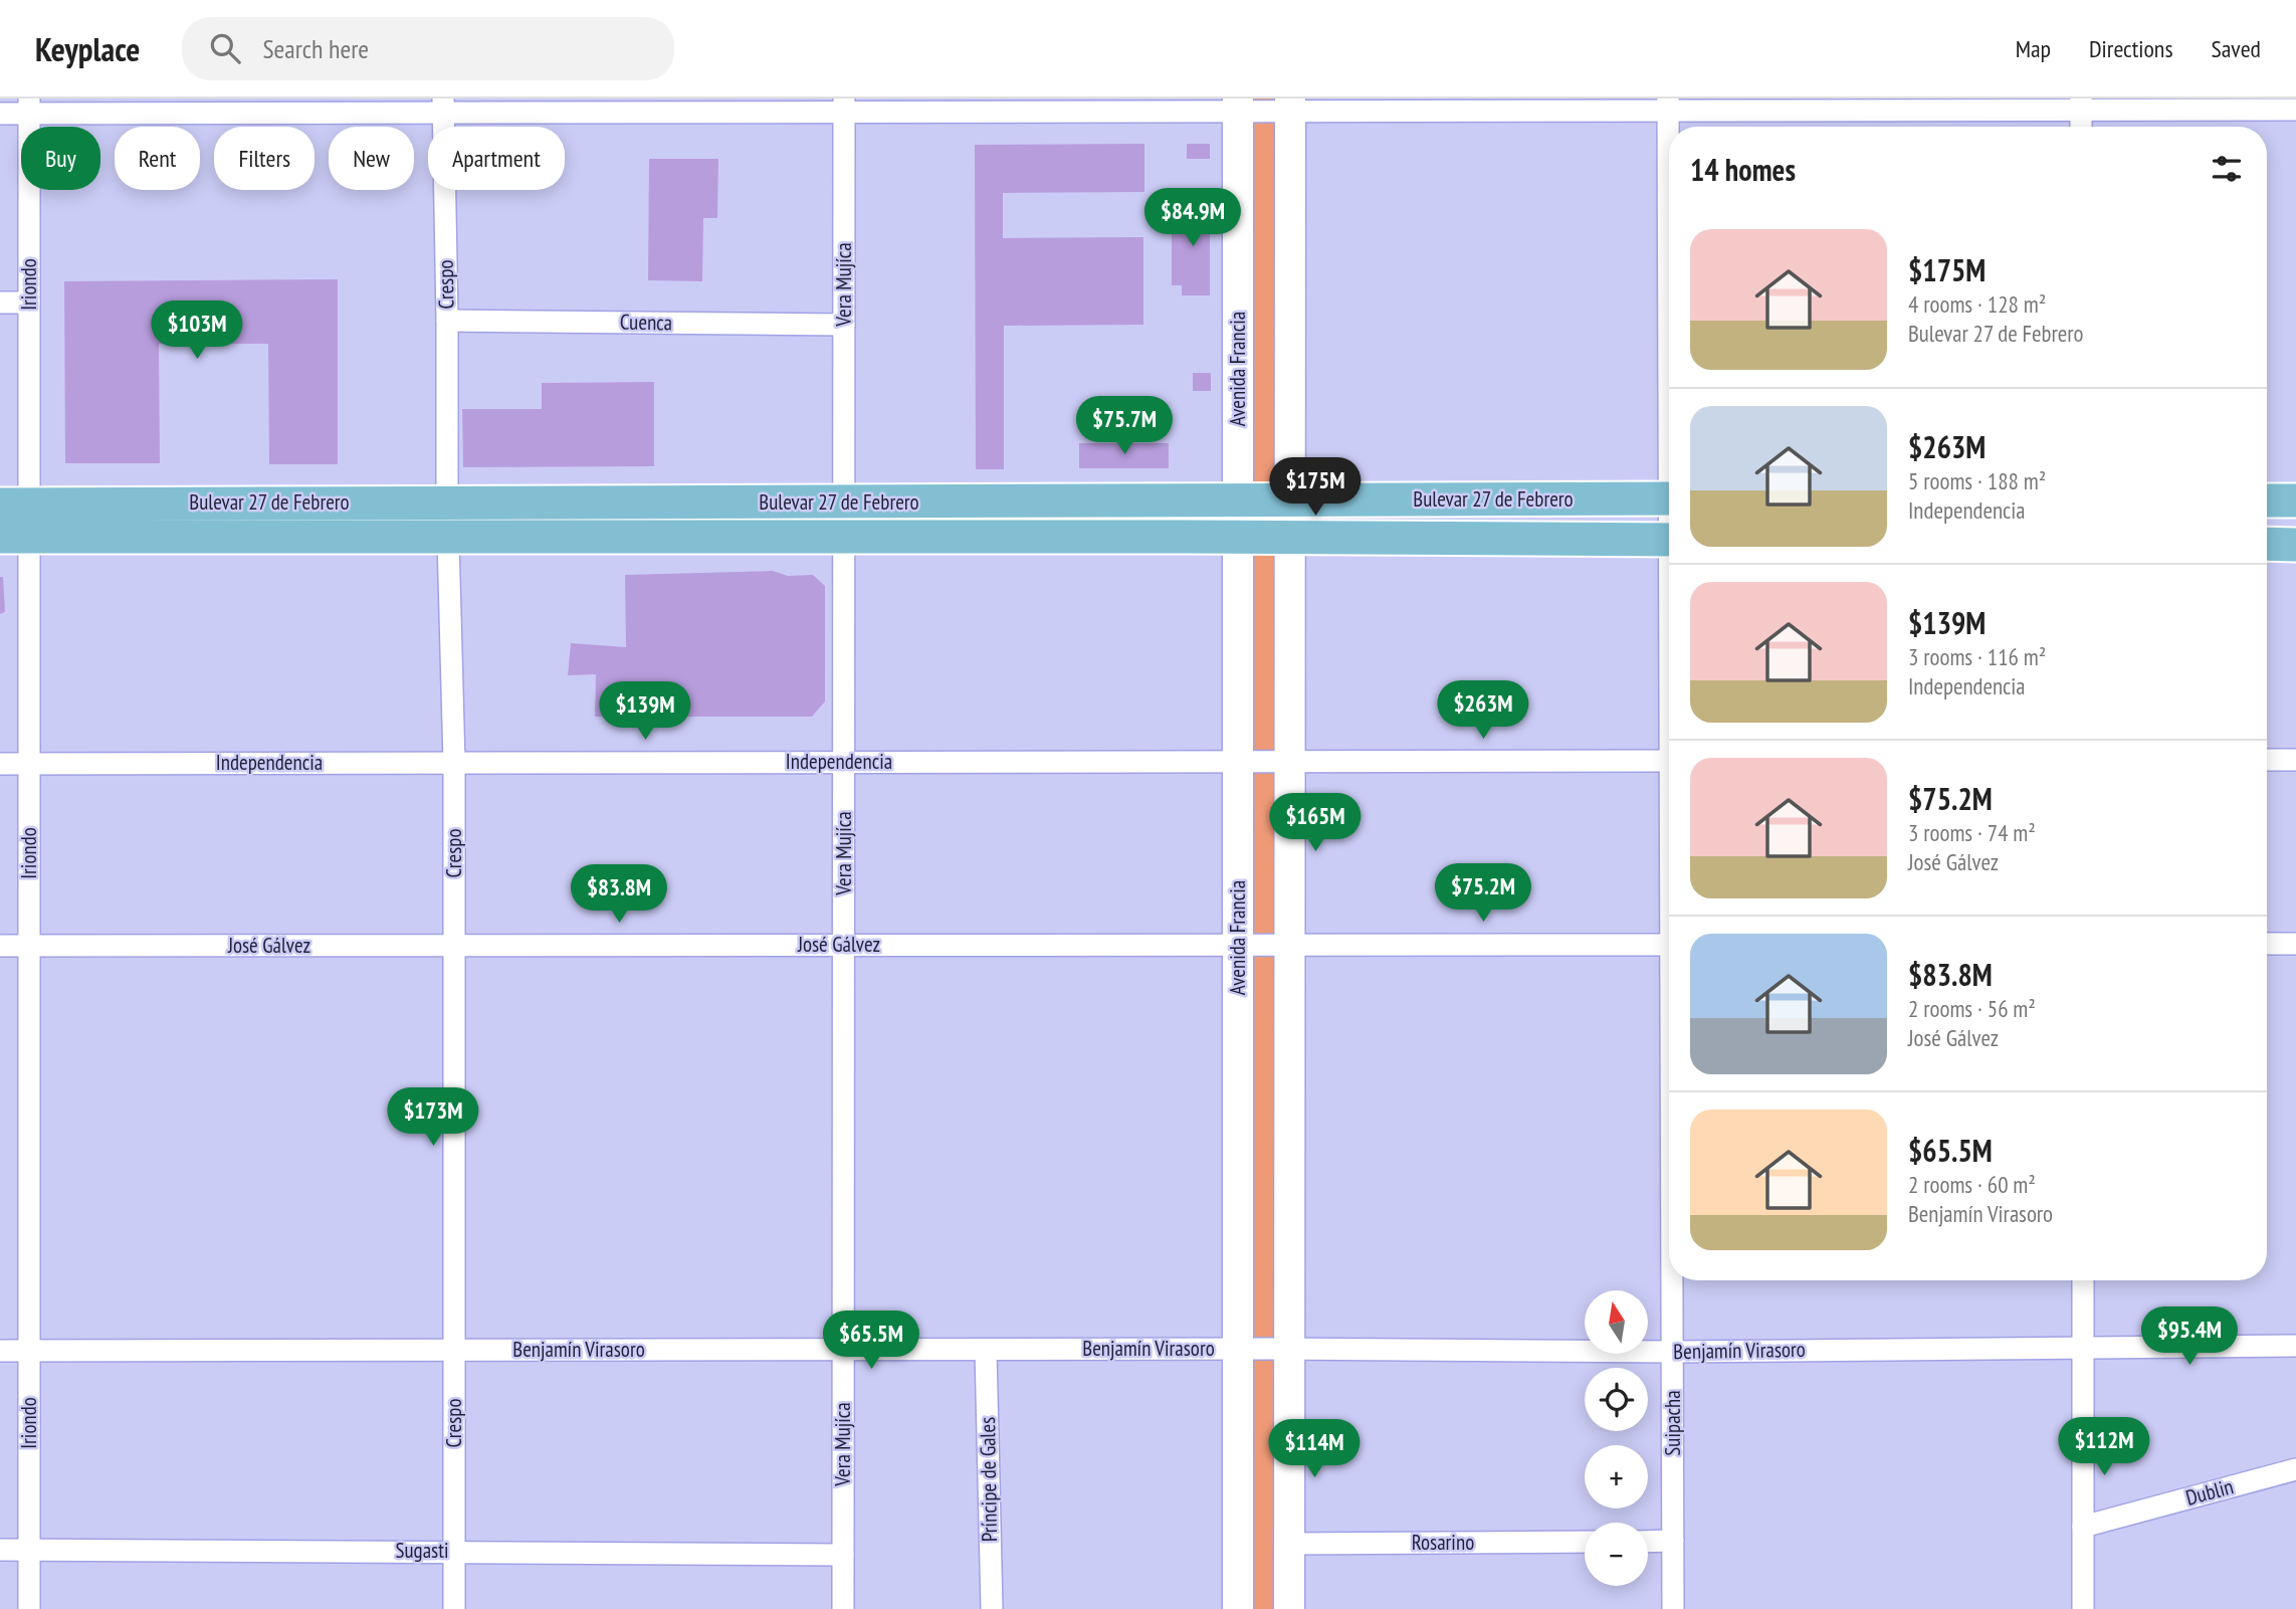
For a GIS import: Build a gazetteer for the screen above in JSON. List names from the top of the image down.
{
  "streets": {
    "main road": ["Avenida Francia", "Bulevar 27 de Febrero"],
    "street": [
      "Iriondo",
      "Crespo",
      "Vera Mujíca",
      "Cuenca",
      "Independencia",
      "José Gálvez",
      "Benjamín Virasoro",
      "Suipacha",
      "Príncipe de Gales",
      "Dublin",
      "Rosarino",
      "Sugasti"
    ]
  },
  "crossings": [
    ["Iriondo", "Bulevar 27 de Febrero"],
    ["Iriondo", "Independencia"],
    ["Iriondo", "José Gálvez"],
    ["Iriondo", "Benjamín Virasoro"],
    ["Iriondo", "Sugasti"],
    ["Crespo", "Cuenca"],
    ["Crespo", "Bulevar 27 de Febrero"],
    ["Crespo", "Independencia"],
    ["Crespo", "José Gálvez"],
    ["Crespo", "Benjamín Virasoro"],
    ["Crespo", "Sugasti"],
    ["Vera Mujíca", "Cuenca"],
    ["Vera Mujíca", "Bulevar 27 de Febrero"],
    ["Vera Mujíca", "Independencia"],
    ["Vera Mujíca", "José Gálvez"],
    ["Vera Mujíca", "Benjamín Virasoro"],
    ["Vera Mujíca", "Sugasti"],
    ["Avenida Francia", "Bulevar 27 de Febrero"],
    ["Avenida Francia", "Independencia"],
    ["Avenida Francia", "José Gálvez"],
    ["Avenida Francia", "Benjamín Virasoro"],
    ["Benjamín Virasoro", "Suipacha"],
    ["Benjamín Virasoro", "Príncipe de Gales"]
  ],
  "north": "top",
  "page": {
    "header": "Keyplace",
    "search": "Search here",
    "nav": ["Map", "Directions", "Saved"],
    "chip": [
      "Buy",
      "Rent",
      "Filters",
      "New",
      "Apartment"
    ],
    "heading": "14 homes",
    "price": [
      "$84.9M",
      "$103M",
      "$75.7M",
      "$175M",
      "$263M",
      "$139M",
      "$165M",
      "$75.2M",
      "$83.8M",
      "$173M",
      "$95.4M",
      "$65.5M",
      "$112M",
      "$114M"
    ],
    "list": [
      {
        "name": "$175M",
        "note": "4 rooms · 128 m² · Bulevar 27 de Febrero"
      },
      {
        "name": "$263M",
        "note": "5 rooms · 188 m² · Independencia"
      },
      {
        "name": "$139M",
        "note": "3 rooms · 116 m² · Independencia"
      },
      {
        "name": "$75.2M",
        "note": "3 rooms · 74 m² · José Gálvez"
      },
      {
        "name": "$83.8M",
        "note": "2 rooms · 56 m² · José Gálvez"
      },
      {
        "name": "$65.5M",
        "note": "2 rooms · 60 m² · Benjamín Virasoro"
      }
    ],
    "map_buttons": ["+", "−"]
  }
}
